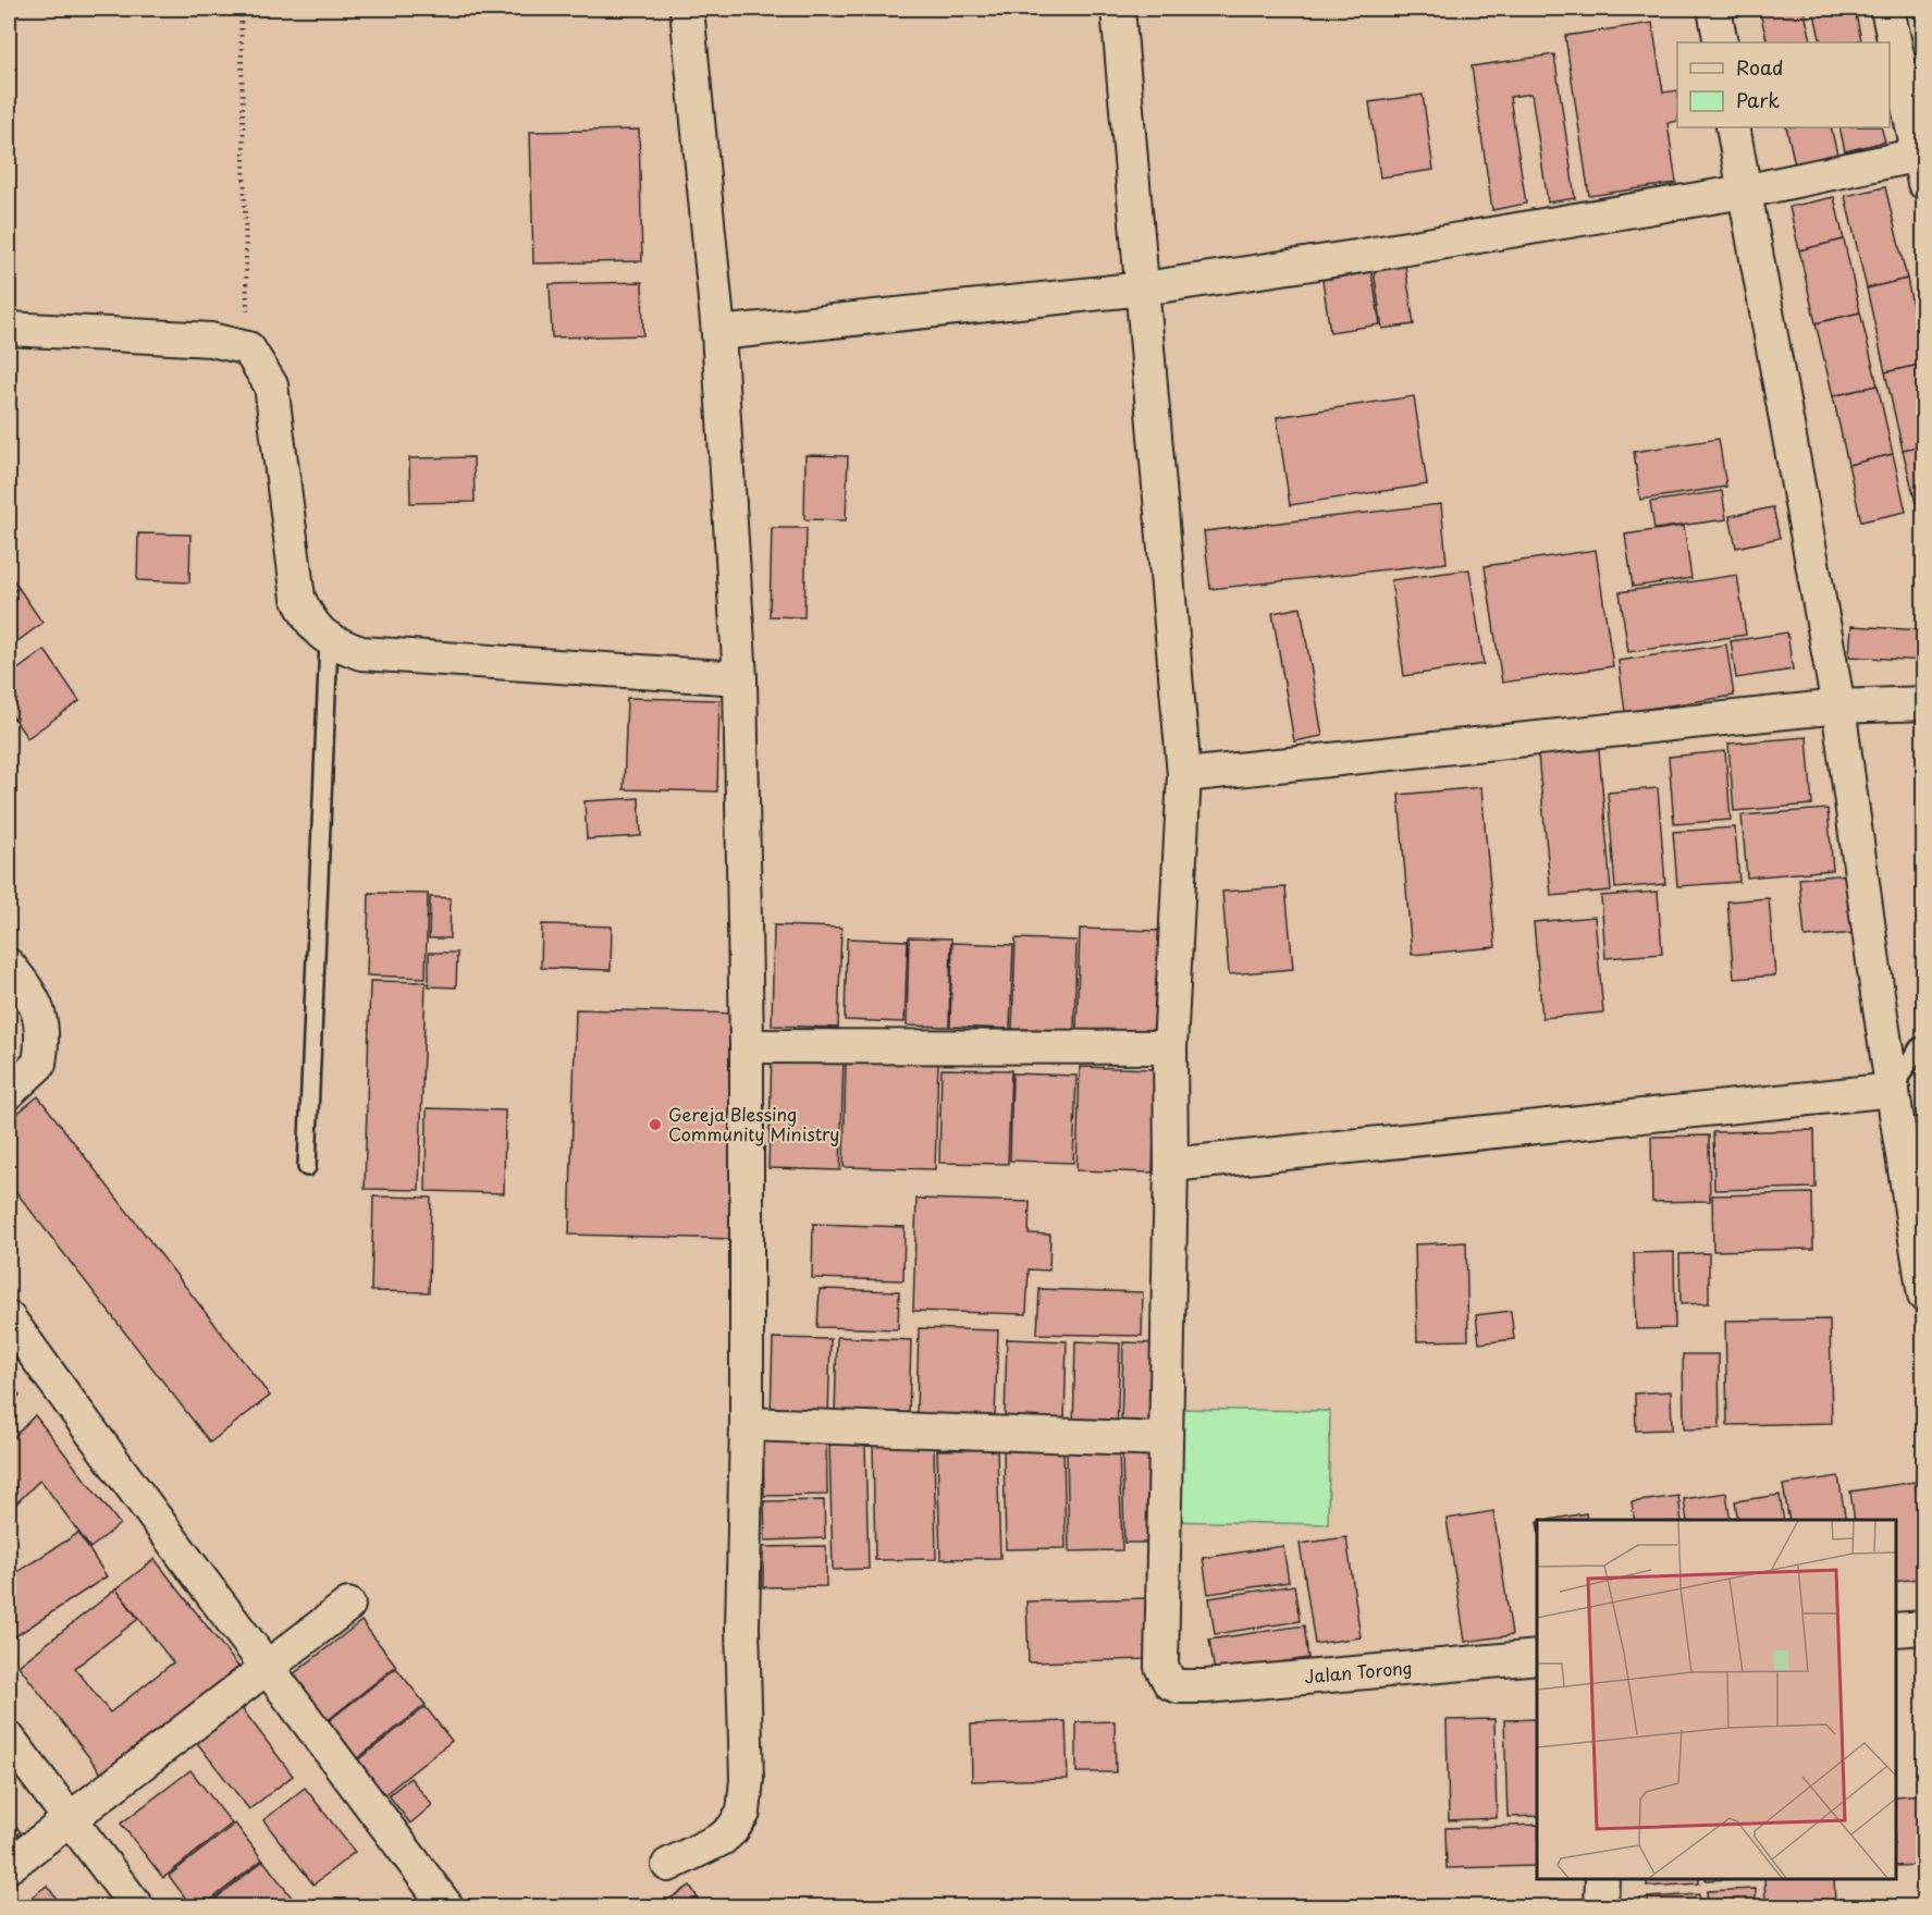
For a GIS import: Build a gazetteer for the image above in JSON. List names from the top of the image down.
{
  "streets": {
    "street": ["Jalan Torong"]
  },
  "places": ["Gereja Blessing Community Ministry"],
  "legend": ["Road", "Park"]
}
